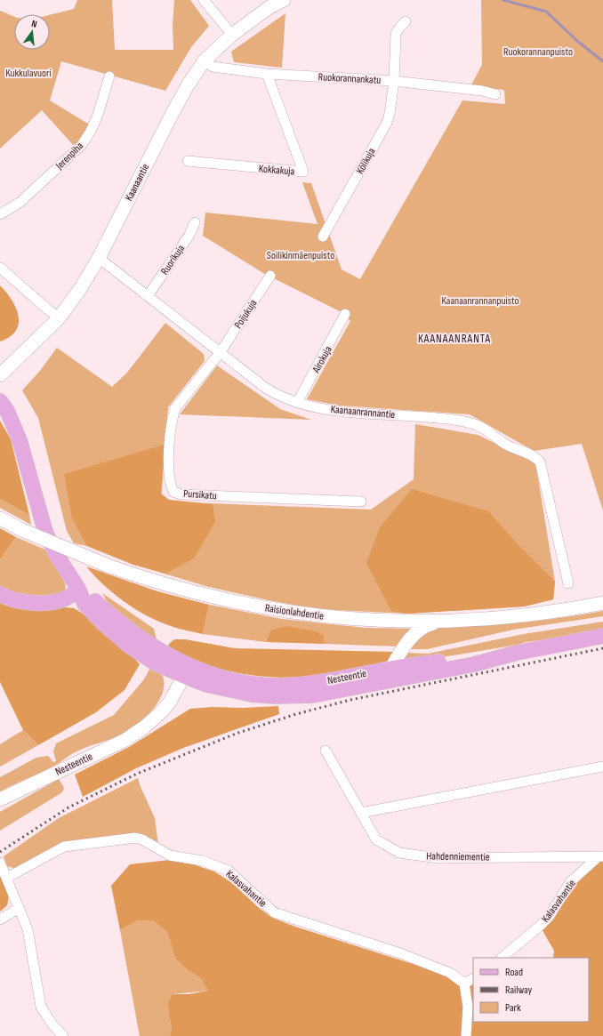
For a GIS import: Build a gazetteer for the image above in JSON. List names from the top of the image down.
{
  "streets": {
    "main road": ["Kaanaantie", "Raisionlahdentie", "Nesteentie"],
    "street": [
      "Ruokorannankatu",
      "Jerenpiha",
      "Kölikuja",
      "Kokkakuja",
      "Ruorikuja",
      "Poijukuja",
      "Airokuja",
      "Kaanaanrannantie",
      "Pursikatu",
      "Hahdenniementie",
      "Kalasvahantie"
    ]
  },
  "crossings": [
    ["Ruokorannankatu", "Kölikuja"],
    ["Ruokorannankatu", "Kokkakuja"],
    ["Ruokorannankatu", "Kaanaantie"],
    ["Kaanaantie", "Kaanaanrannantie"],
    ["Ruorikuja", "Kaanaanrannantie"],
    ["Poijukuja", "Kaanaanrannantie"],
    ["Poijukuja", "Pursikatu"],
    ["Airokuja", "Kaanaanrannantie"],
    ["Kaanaanrannantie", "Pursikatu"],
    ["Hahdenniementie", "Kalasvahantie"]
  ],
  "districts": ["KAANAANRANTA"],
  "parks": [
    "Ruokorannanpuisto",
    "Kukkulavuori",
    "Soilikinmäenpuisto",
    "Kaanaanrannanpuisto"
  ],
  "legend": ["Road", "Railway", "Park"],
  "north": "top"
}
